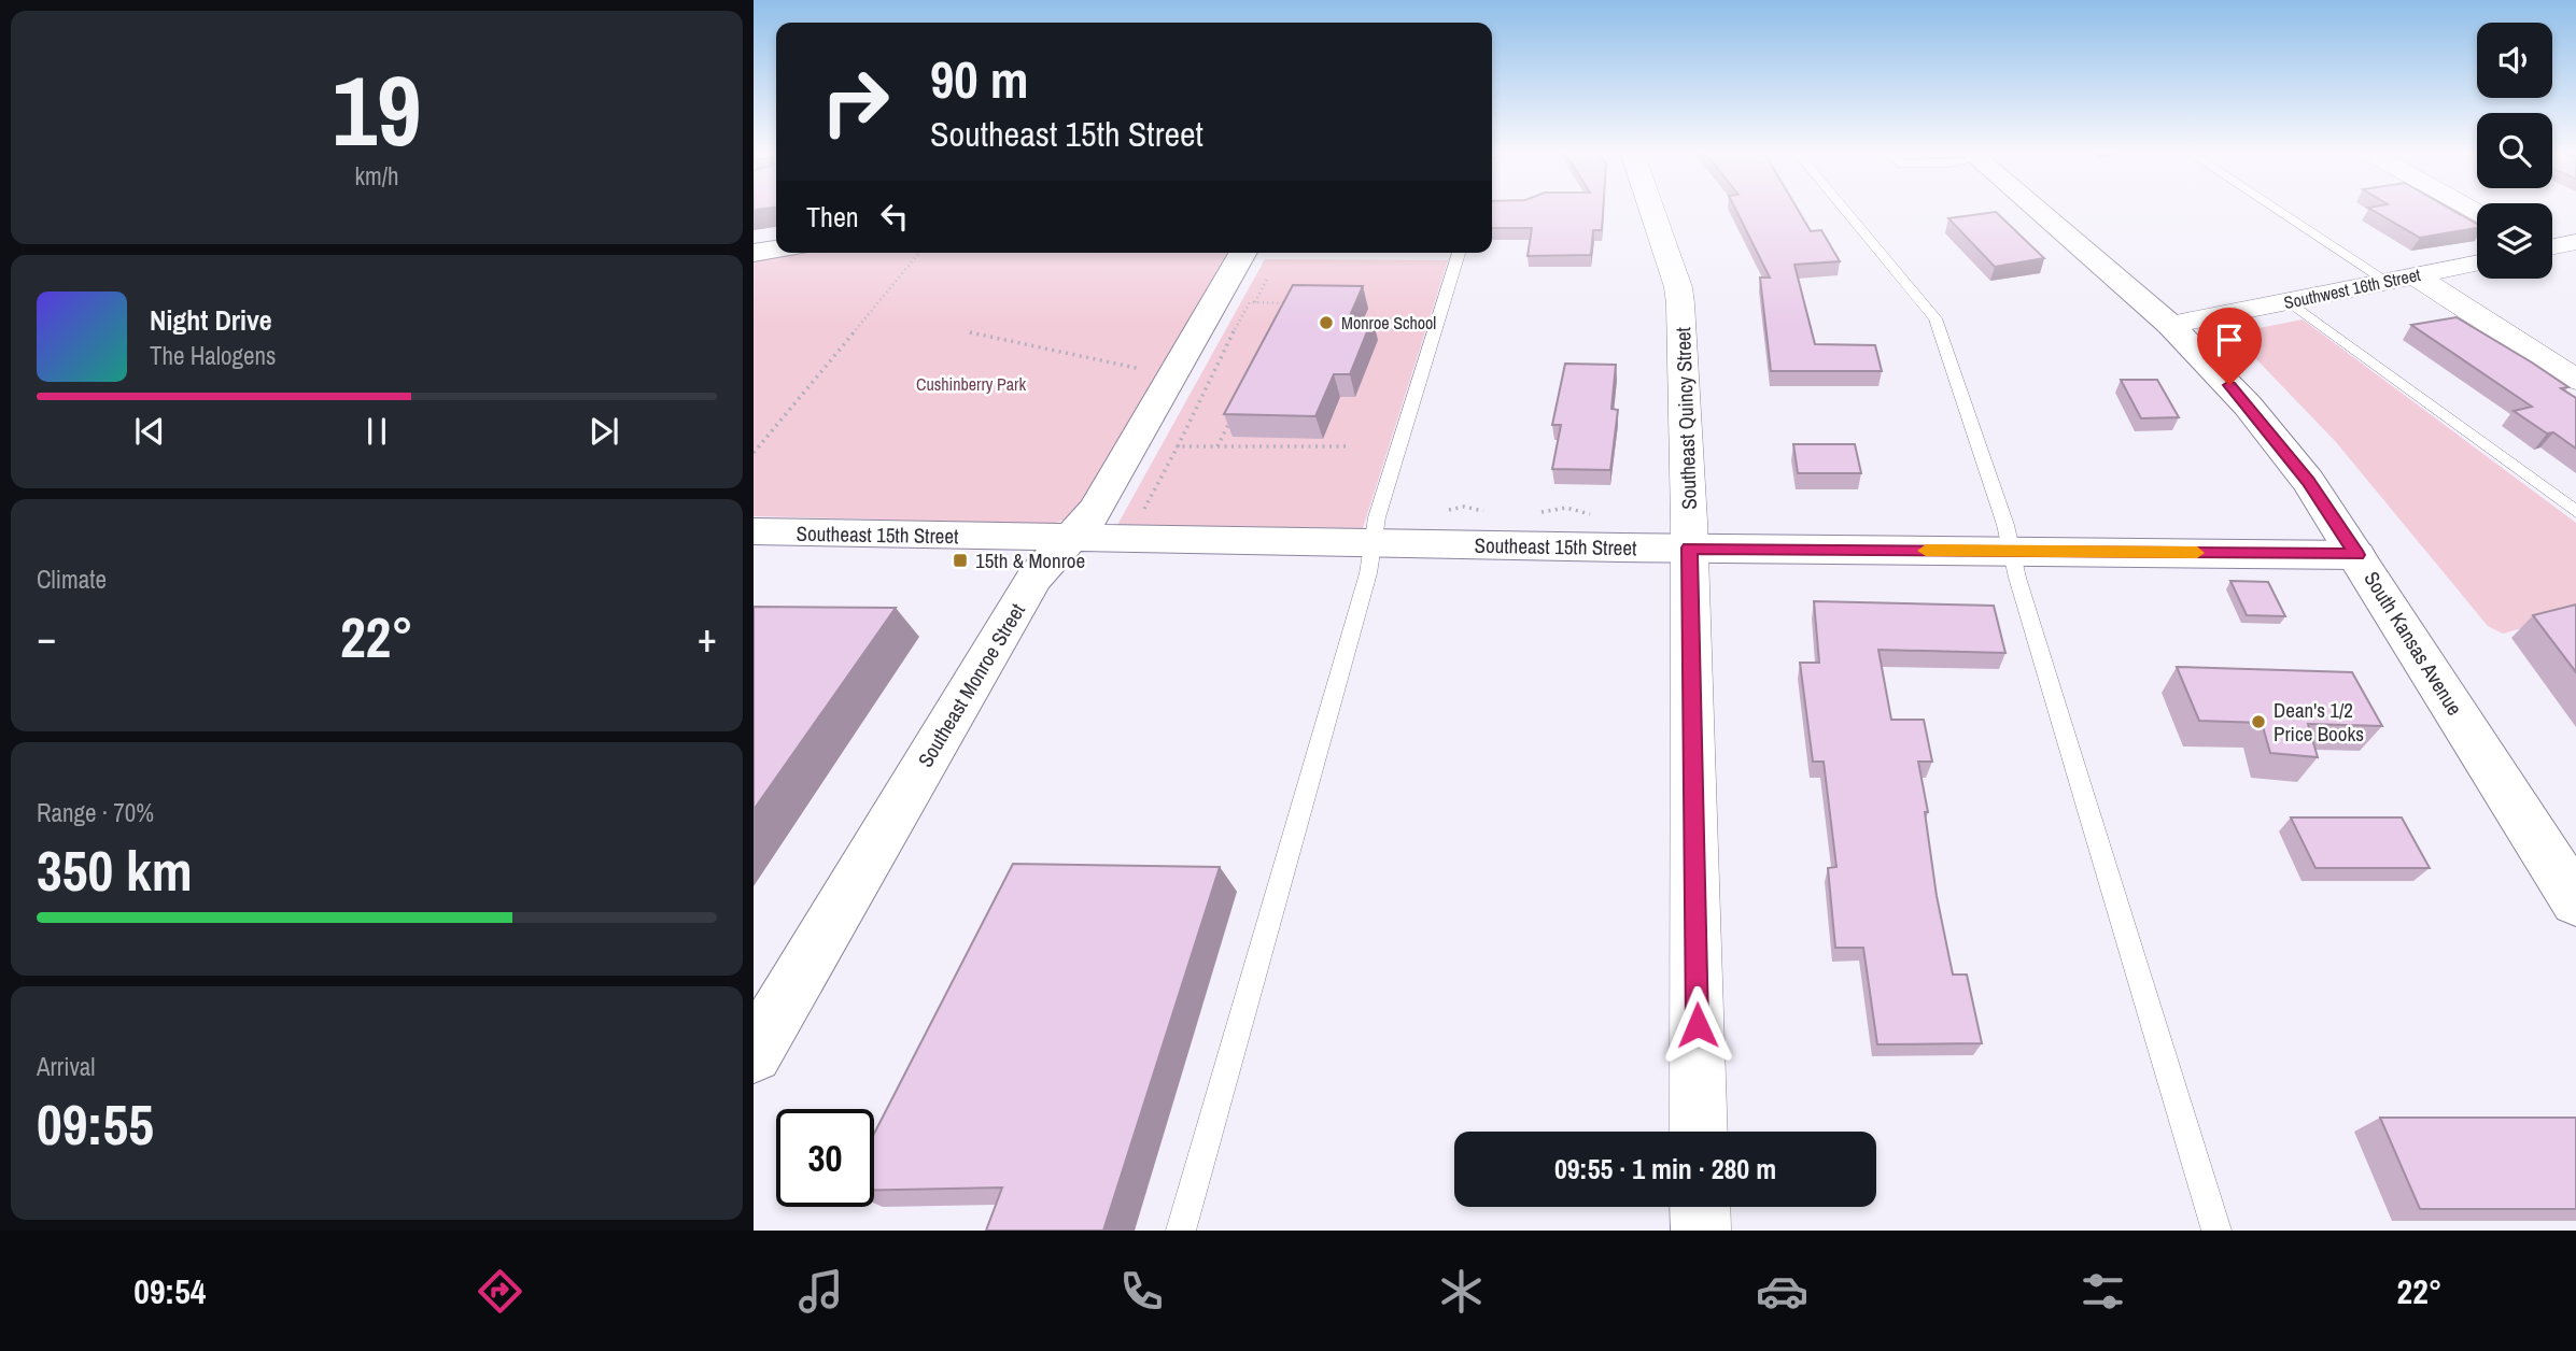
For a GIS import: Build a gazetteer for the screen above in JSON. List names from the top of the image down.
{
  "streets": {
    "street": [
      "Southwest 16th Street",
      "Southeast Quincy Street",
      "Southeast 15th Street",
      "South Kansas Avenue",
      "Southeast Monroe Street"
    ]
  },
  "crossings": [
    ["Southwest 16th Street", "South Kansas Avenue"],
    ["Southeast Quincy Street", "Southeast 15th Street"],
    ["Southeast 15th Street", "South Kansas Avenue"],
    ["Southeast 15th Street", "Southeast Monroe Street"]
  ],
  "parks": ["Cushinberry Park"],
  "places": {
    "other": ["Monroe School", "Dean's 1/2 Price Books"],
    "transit": ["15th & Monroe"]
  },
  "page": {
    "tile": [
      ["19", "km/h"],
      "Climate",
      ["Range · 70%", "350 km"],
      ["Arrival", "09:55"]
    ],
    "turn": ["90 m", "Southeast 15th Street"],
    "then": "Then",
    "song": ["Night Drive", "The Halogens"],
    "heat": ["−", "22°", "+"],
    "limit": "30",
    "trip": "09:55 · 1 min · 280 m",
    "tabs": ["09:54", "22°"]
  }
}
